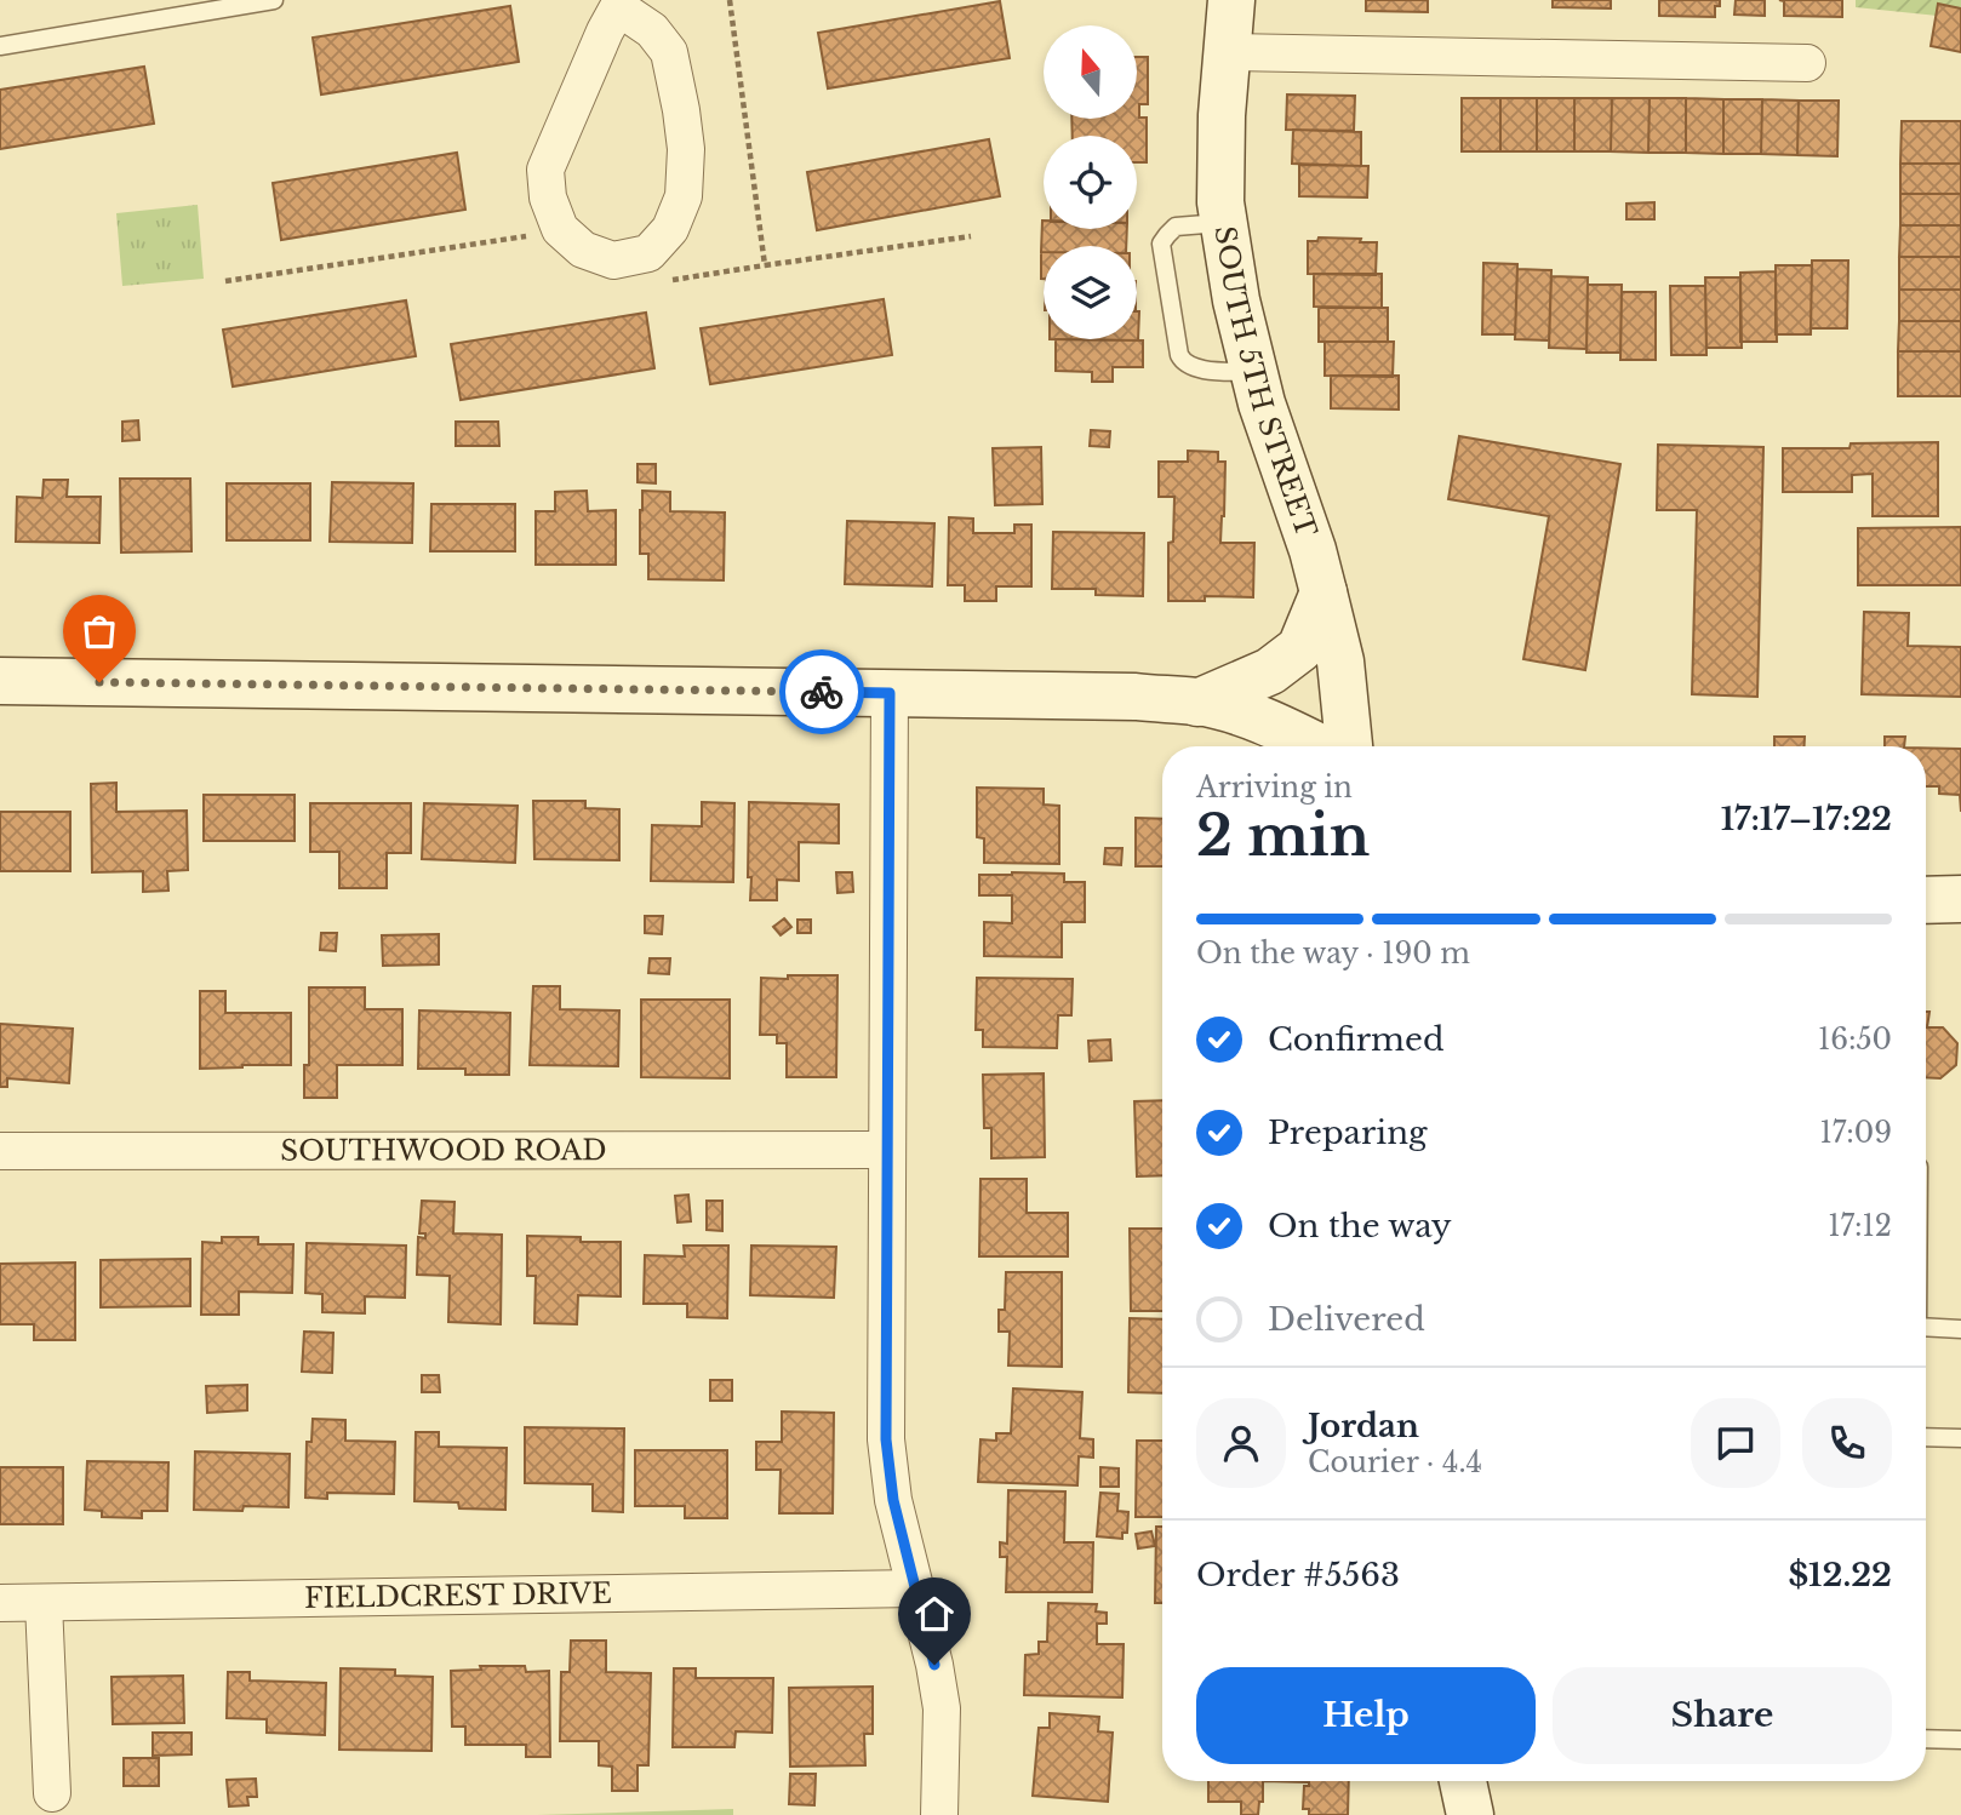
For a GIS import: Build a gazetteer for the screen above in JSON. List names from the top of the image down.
{
  "streets": {
    "main road": ["SOUTH 5TH STREET"],
    "street": ["SOUTHWOOD ROAD", "FIELDCREST DRIVE"]
  },
  "north": "top",
  "page": {
    "heading": ["2 min", "Arriving in", "17:17–17:22"],
    "panel": [
      "Jordan",
      "Courier · 4.4",
      "Order #5563",
      "$12.22"
    ],
    "bar": "On the way · 190 m",
    "list": [
      ["Confirmed", "16:50"],
      ["Preparing", "17:09"],
      ["On the way", "17:12"],
      "Delivered"
    ],
    "buttons": ["Help", "Share"]
  }
}
